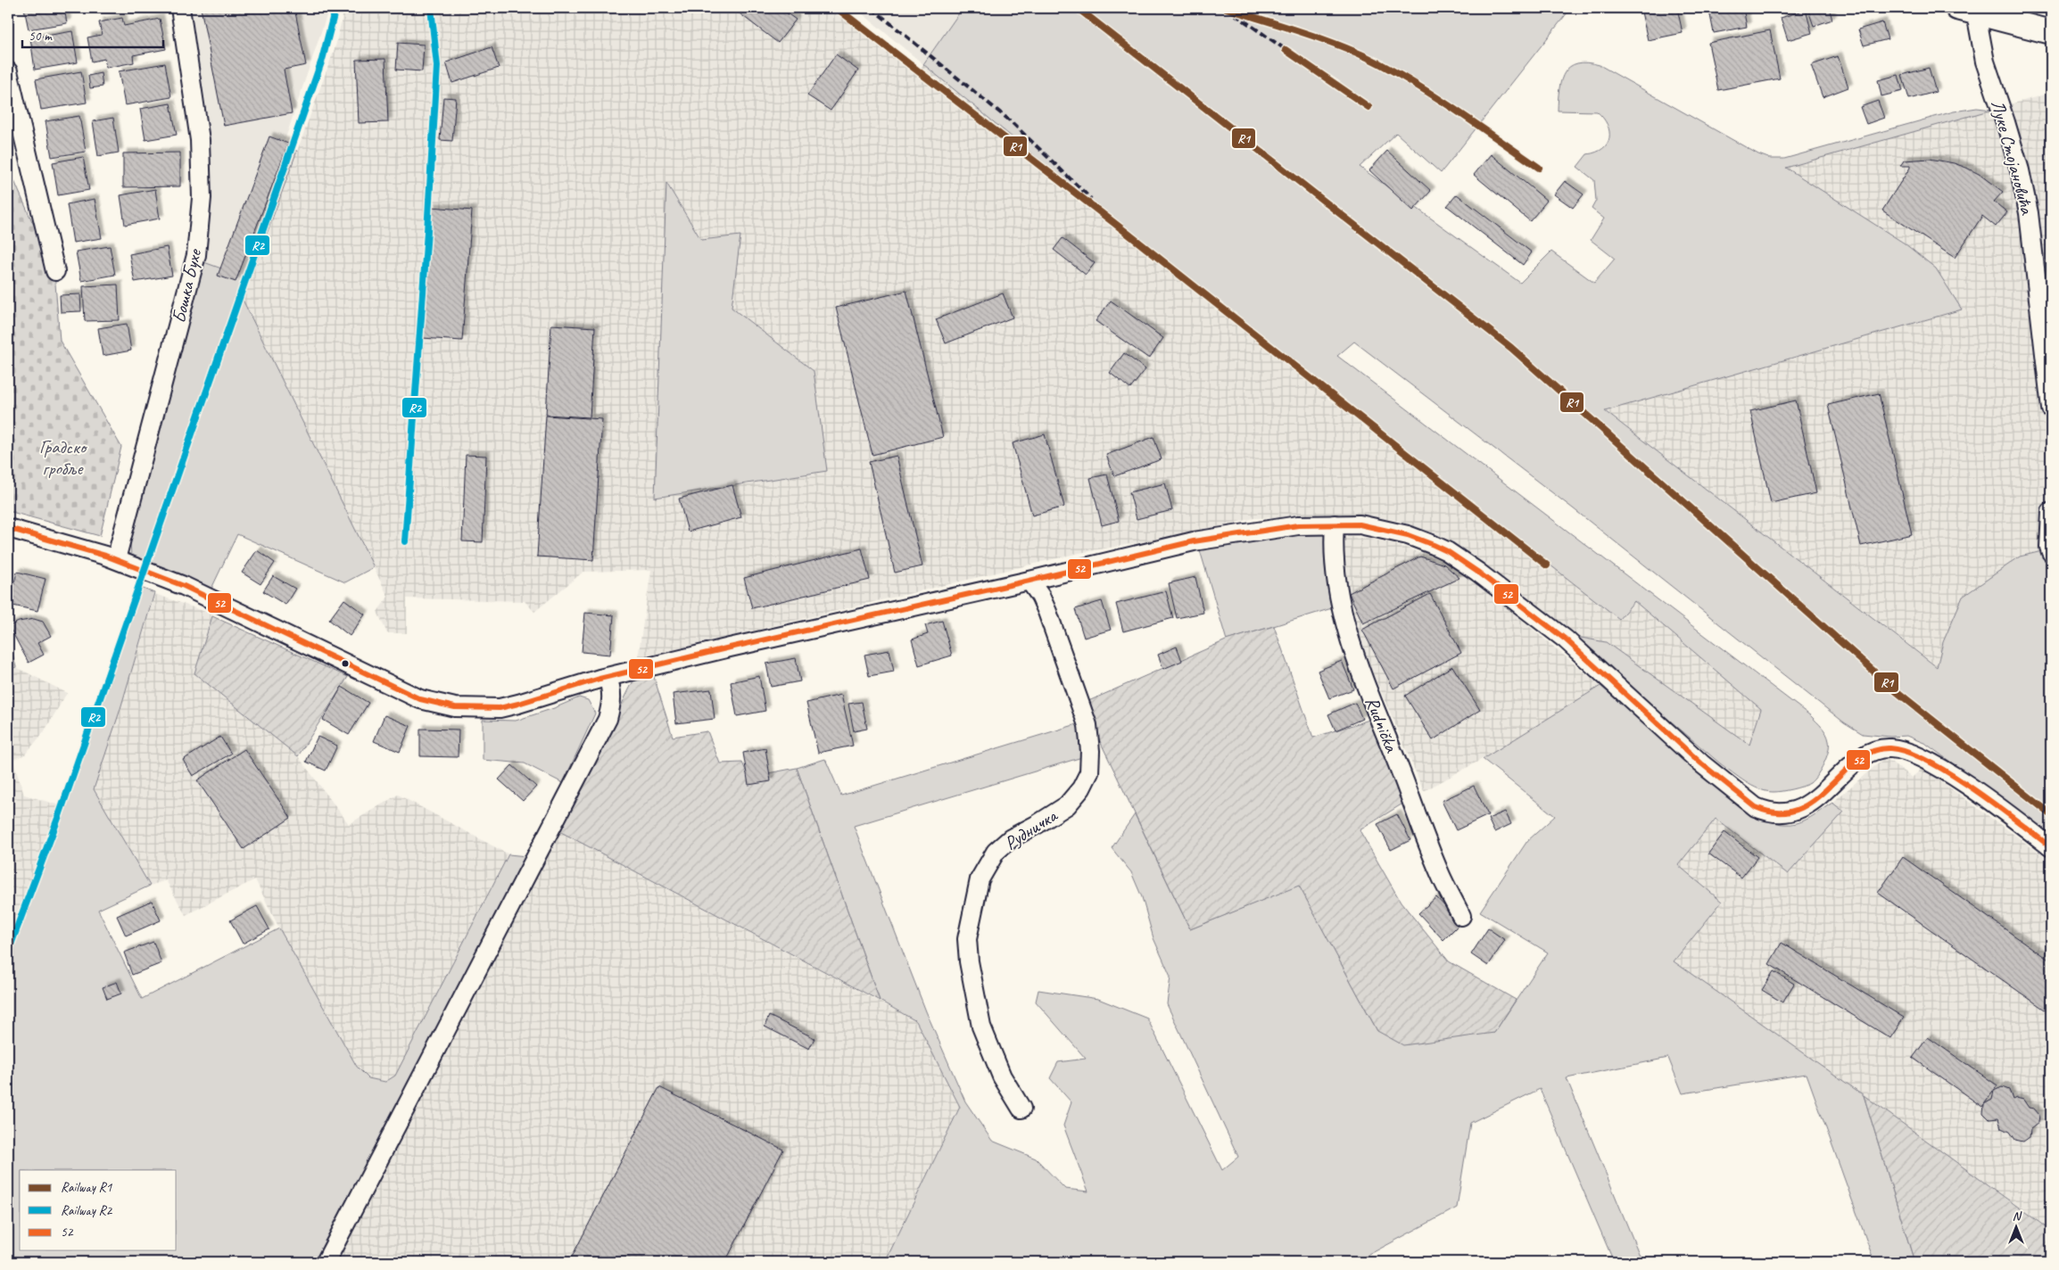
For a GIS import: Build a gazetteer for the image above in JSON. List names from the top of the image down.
{
  "streets": {
    "street": [
      "Луке Стојановића",
      "Бошка Бухе",
      "Rudnička",
      "Рудничка"
    ]
  },
  "parks": ["Градско гробље"],
  "lines": ["rail line R1", "rail line R2", "transit line 52"],
  "legend": ["Railway R1", "Railway R2", "52"],
  "scale_bar": "50 m",
  "north": "top"
}
